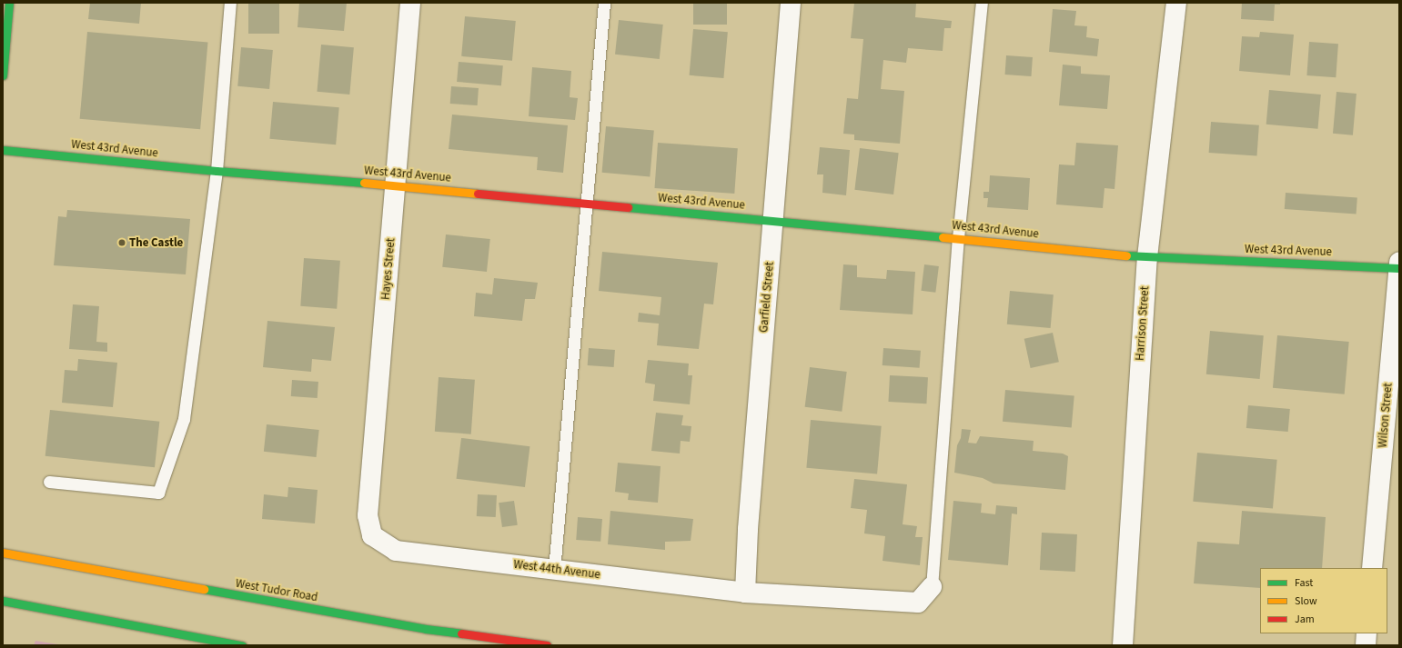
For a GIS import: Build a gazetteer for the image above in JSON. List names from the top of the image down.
{
  "streets": {
    "street": [
      "West 43rd Avenue",
      "Hayes Street",
      "Garfield Street",
      "Harrison Street",
      "Wilson Street",
      "West 44th Avenue",
      "West Tudor Road"
    ]
  },
  "crossings": [
    ["West 43rd Avenue", "Hayes Street"],
    ["West 43rd Avenue", "Garfield Street"],
    ["West 43rd Avenue", "Harrison Street"],
    ["West 43rd Avenue", "Wilson Street"],
    ["Hayes Street", "West 44th Avenue"],
    ["Garfield Street", "West 44th Avenue"]
  ],
  "places": ["The Castle"],
  "legend": ["Fast", "Slow", "Jam"]
}
